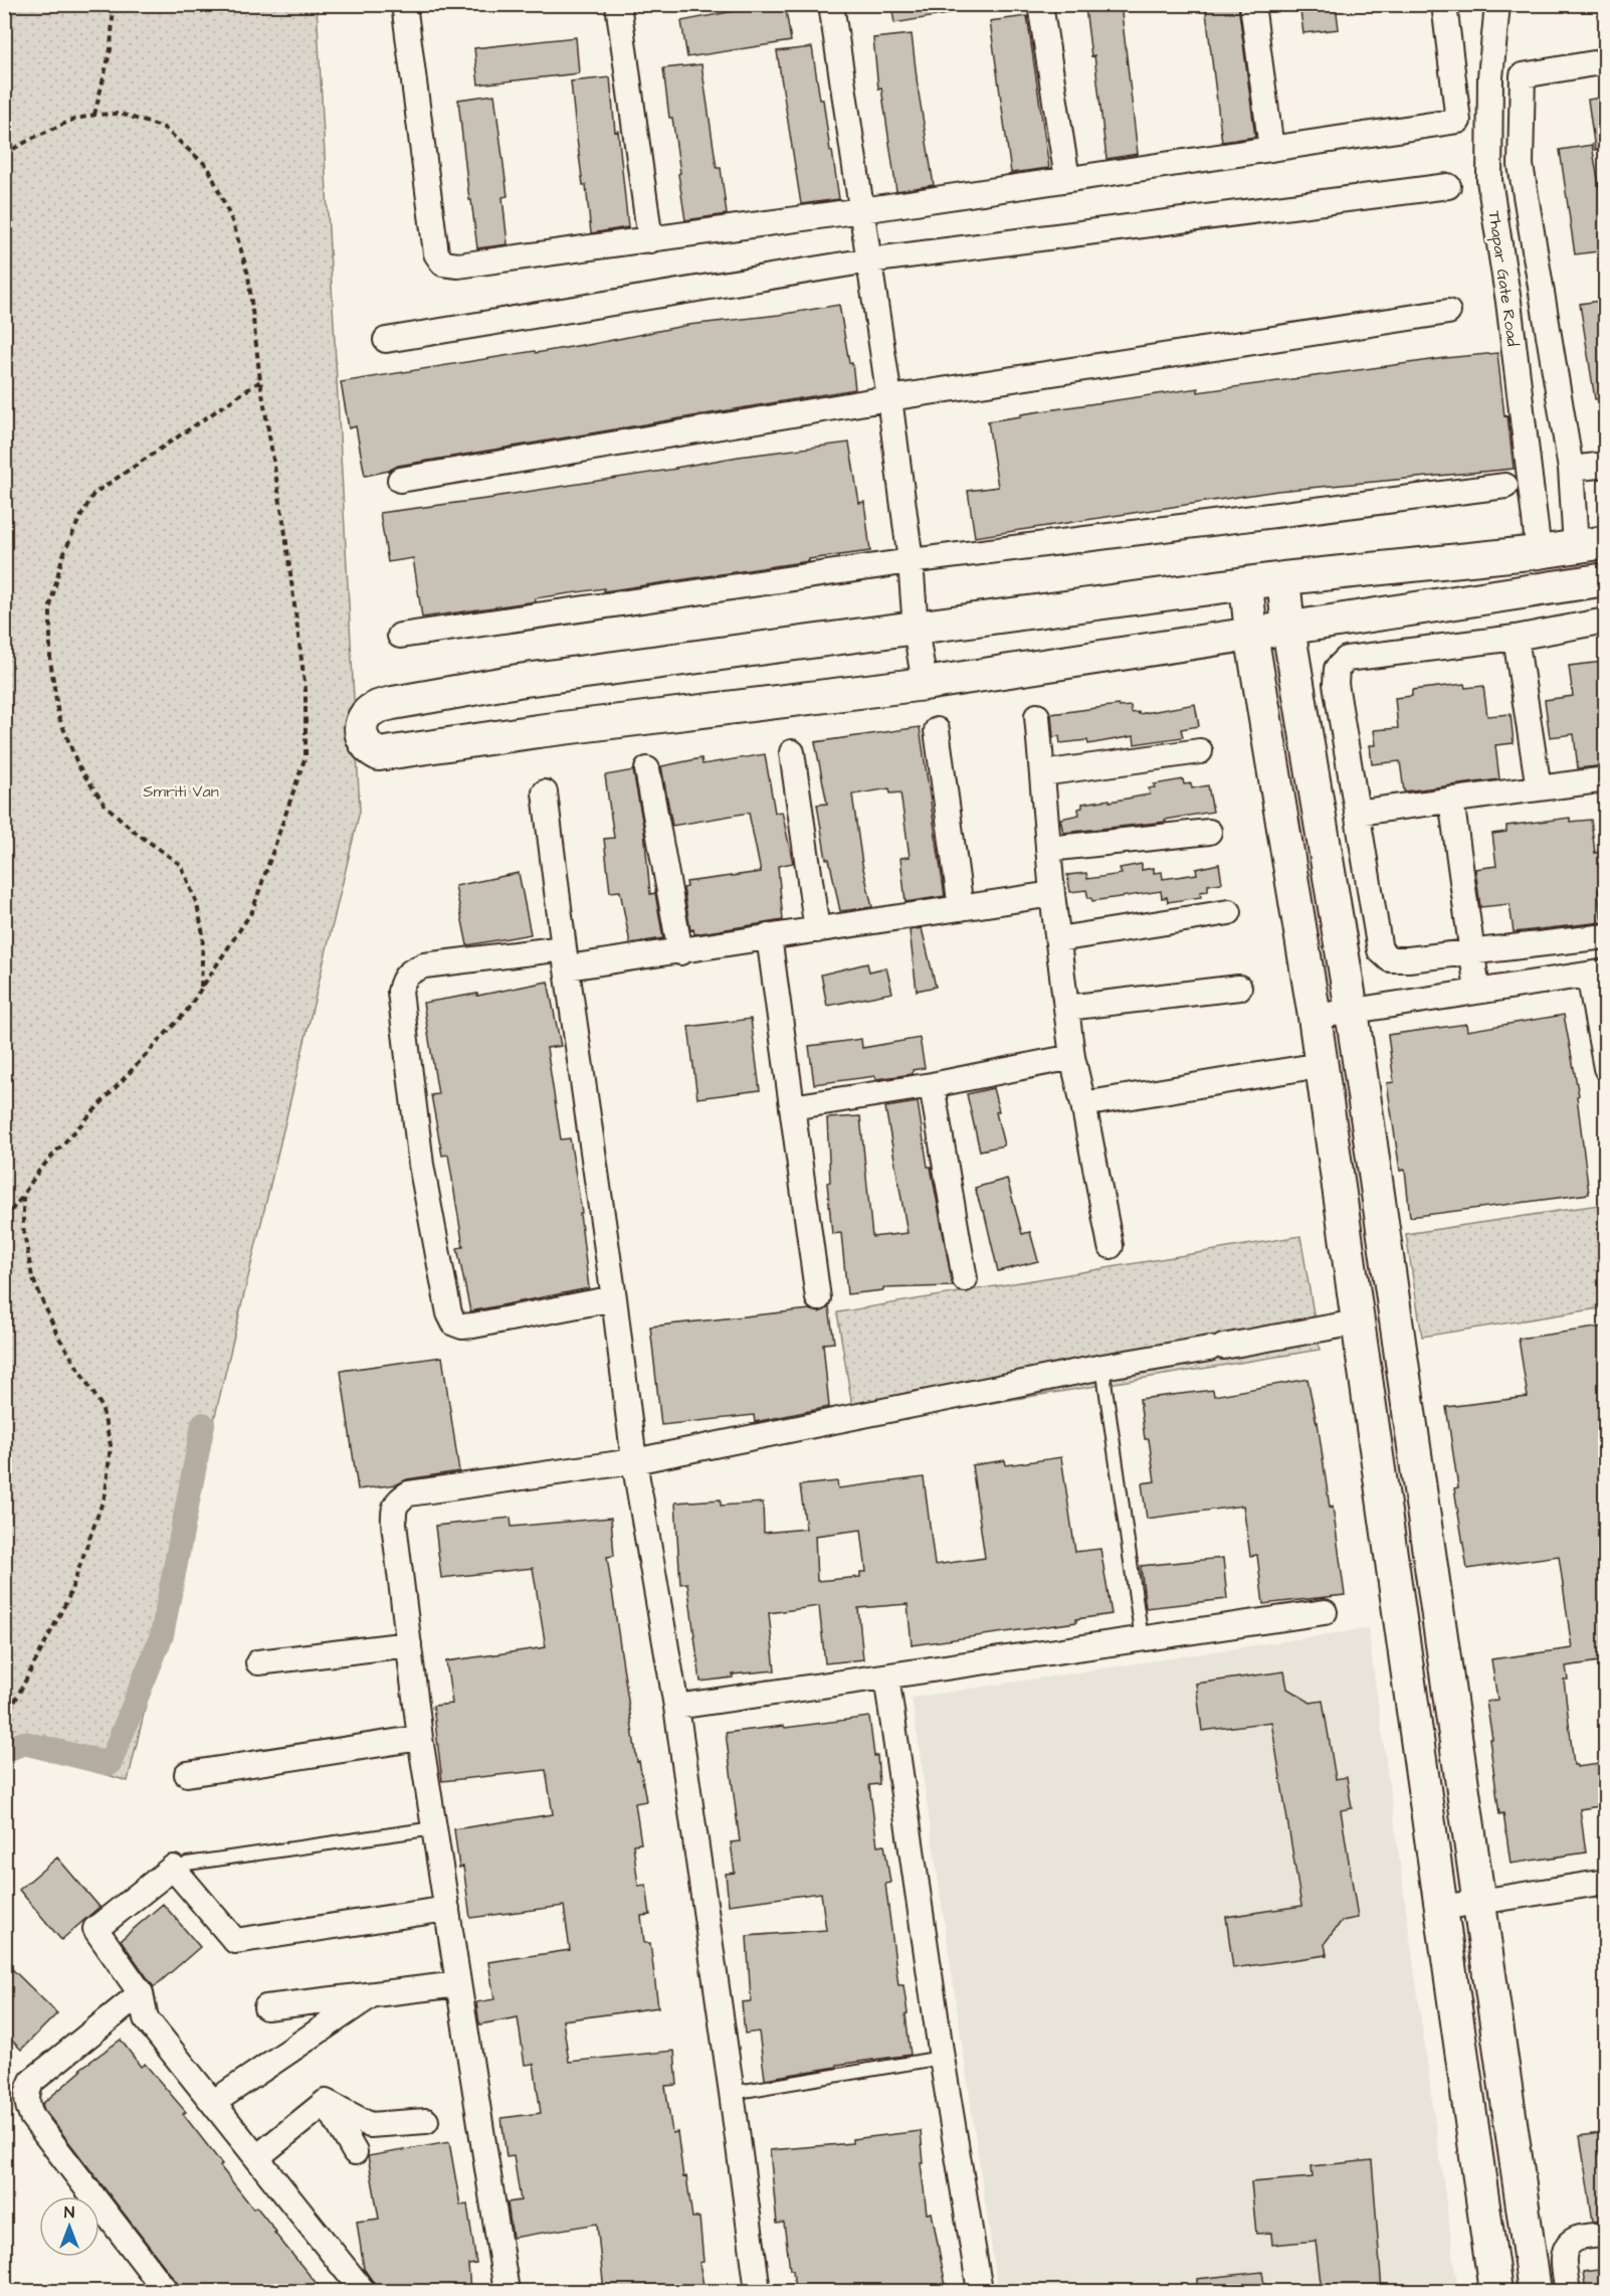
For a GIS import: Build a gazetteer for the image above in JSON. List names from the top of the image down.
{
  "streets": {
    "street": ["Thapar Gate Road"]
  },
  "parks": ["Smriti Van"],
  "north": "top"
}
